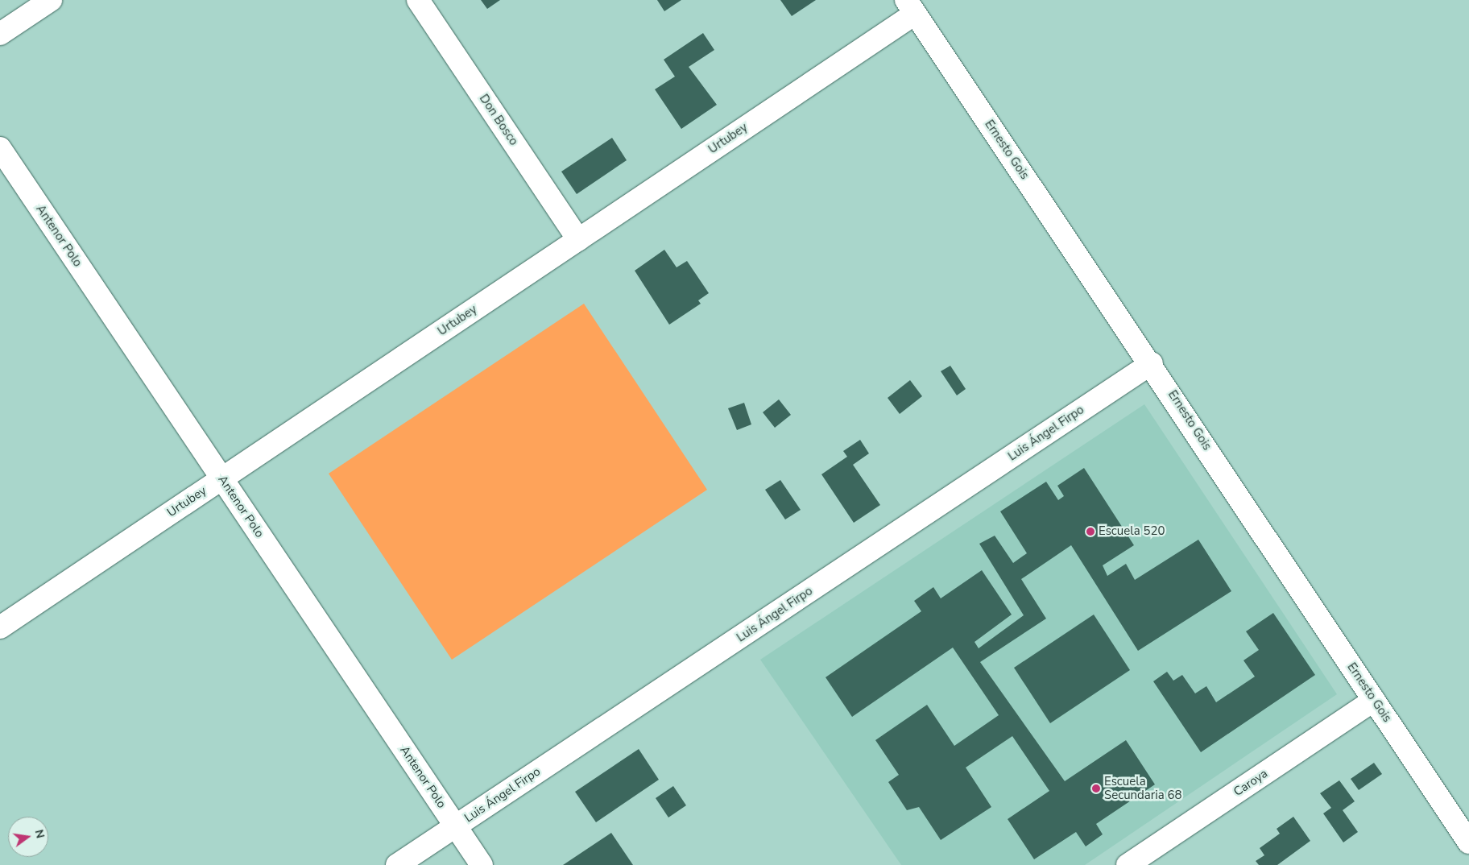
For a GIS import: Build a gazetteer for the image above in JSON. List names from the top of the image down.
{
  "streets": {
    "street": [
      "Don Bosco",
      "Urtubey",
      "Ernesto Gois",
      "Antenor Polo",
      "Luis Ángel Firpo",
      "Caroya"
    ]
  },
  "crossings": [
    ["Don Bosco", "Urtubey"],
    ["Urtubey", "Ernesto Gois"],
    ["Urtubey", "Antenor Polo"],
    ["Ernesto Gois", "Luis Ángel Firpo"],
    ["Ernesto Gois", "Caroya"],
    ["Antenor Polo", "Luis Ángel Firpo"]
  ],
  "places": ["Escuela 520", "Escuela Secundaria 68"],
  "north": "right"
}
